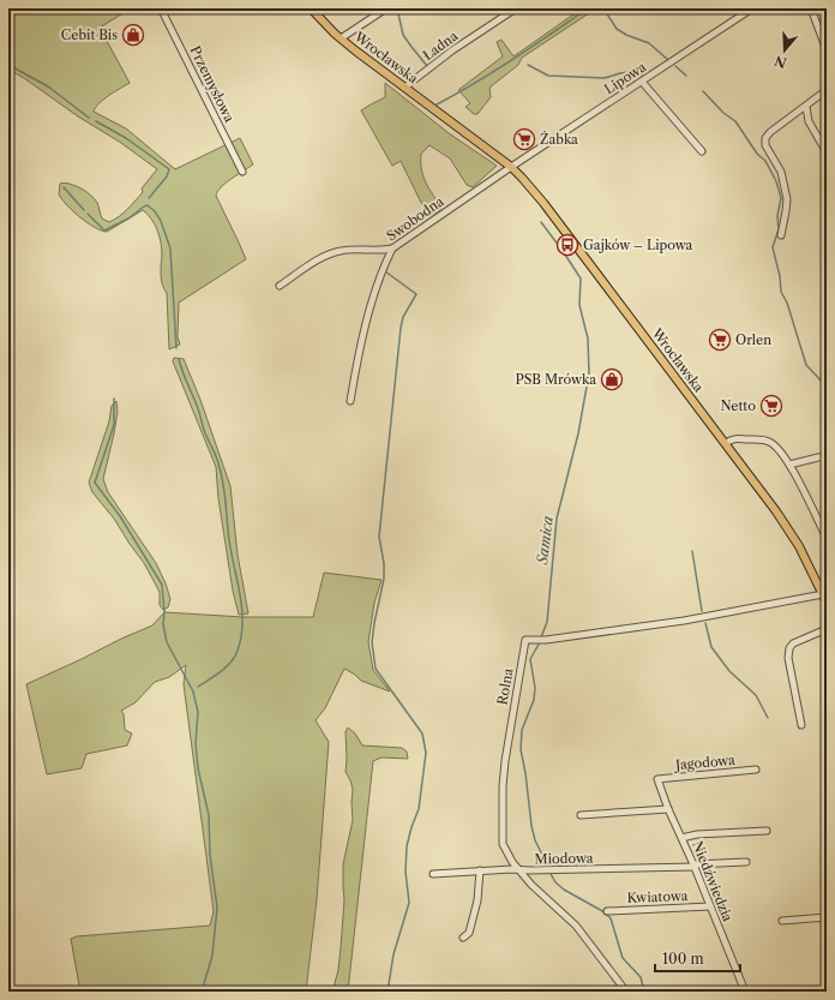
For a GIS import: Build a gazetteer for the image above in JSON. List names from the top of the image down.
{
  "streets": {
    "main road": ["Wrocławska"],
    "street": [
      "Ładna",
      "Lipowa",
      "Przemysłowa",
      "Swobodna",
      "Rolna",
      "Jagodowa",
      "Miodowa",
      "Niedźwiedzia",
      "Kwiatowa"
    ]
  },
  "crossings": [
    ["Ładna", "Wrocławska"],
    ["Wrocławska", "Lipowa"],
    ["Wrocławska", "Swobodna"],
    ["Wrocławska", "Rolna"],
    ["Lipowa", "Swobodna"],
    ["Rolna", "Miodowa"],
    ["Jagodowa", "Niedźwiedzia"],
    ["Miodowa", "Niedźwiedzia"],
    ["Niedźwiedzia", "Kwiatowa"]
  ],
  "water": ["Samica"],
  "places": {
    "shop": ["Cebit Bis", "PSB Mrówka"],
    "supermarket": ["Żabka", "Orlen", "Netto"],
    "bus stop": ["Gajków – Lipowa"]
  },
  "scale_bar": "100 m",
  "north": "bottom"
}
